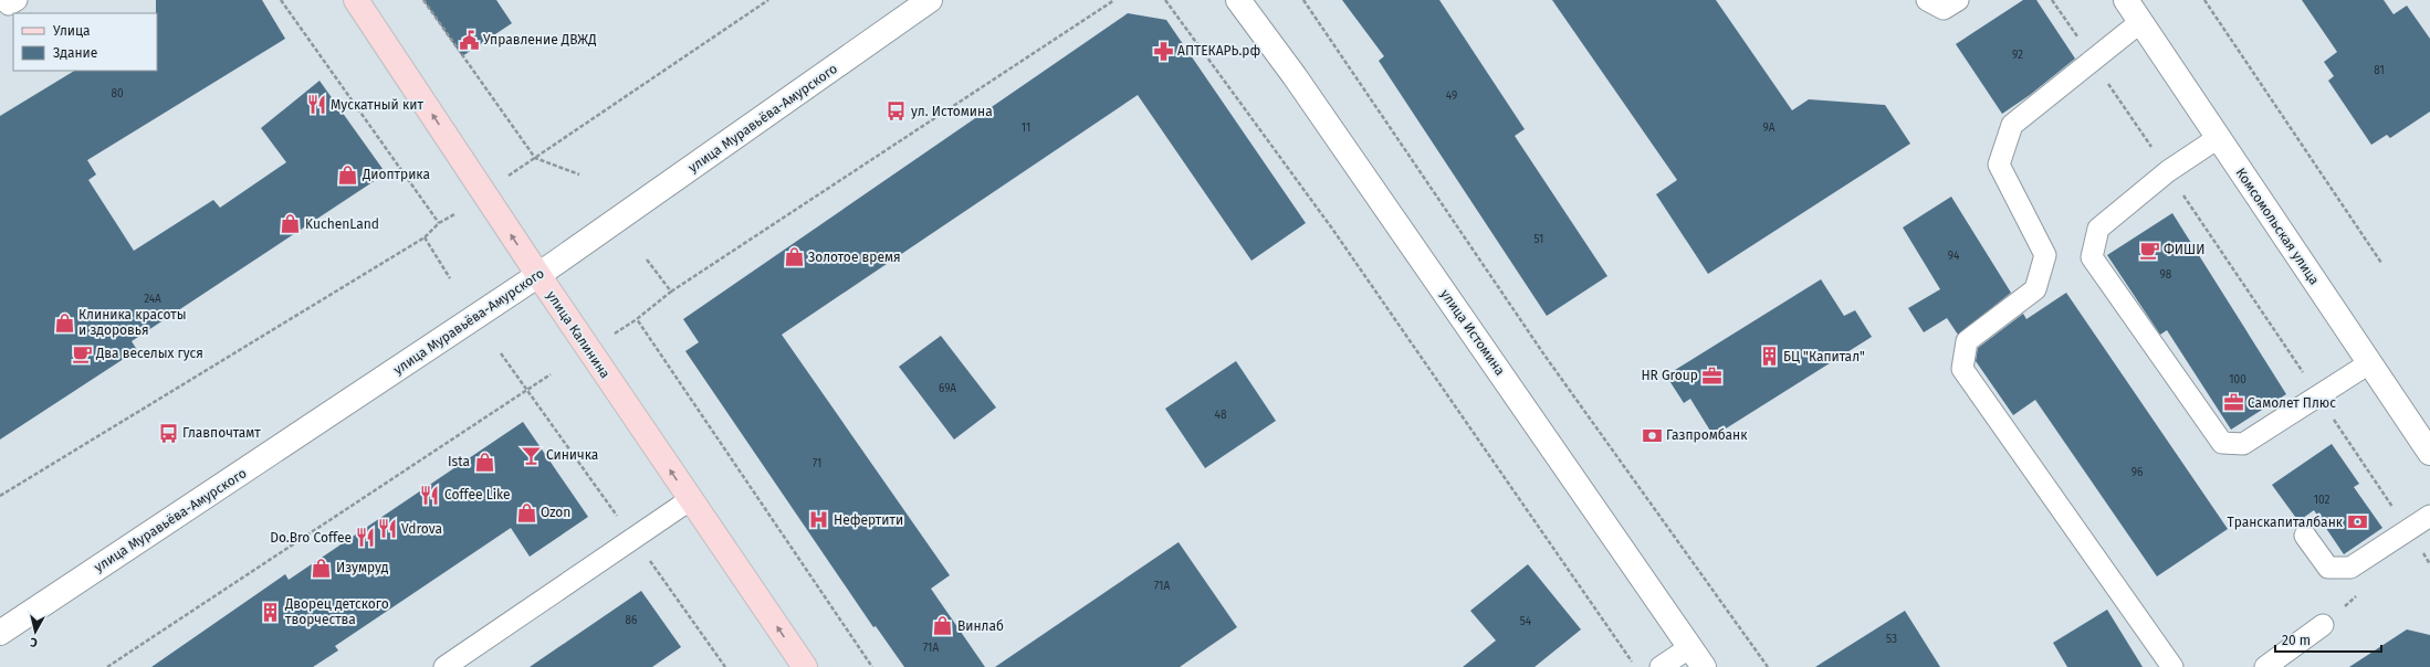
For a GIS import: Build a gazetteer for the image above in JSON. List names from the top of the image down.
{
  "streets": {
    "main road": ["улица Калинина"],
    "street": ["улица Муравьёва-Амурского", "Комсомольская улица", "улица Истомина"]
  },
  "crossings": [
    ["улица Муравьёва-Амурского", "улица Калинина"]
  ],
  "one_way": ["улица Калинина"],
  "places": {
    "public building": ["Управление ДВЖД"],
    "pharmacy": ["АПТЕКАРЬ.рф"],
    "restaurant": [
      "Мускатный кит",
      "Coffee Like",
      "Vdrova",
      "Do.Bro Coffee"
    ],
    "bus stop": ["ул. Истомина", "Главпочтамт"],
    "shop": [
      "Диоптрика",
      "KuchenLand",
      "Золотое время",
      "Клиника красоты и здоровья",
      "Ista",
      "Ozon",
      "Изумруд",
      "Винлаб"
    ],
    "cafe": ["ФИШИ", "Два веселых гуся"],
    "building": ["БЦ \"Капитал\"", "Дворец детского творчества"],
    "office": ["HR Group", "Самолет Плюс"],
    "bank": ["Газпромбанк", "Транскапиталбанк"],
    "bar": ["Синичка"],
    "hospital": ["Нефертити"]
  },
  "house_numbers": [
    "92",
    "81",
    "80",
    "49",
    "11",
    "9А",
    "51",
    "94",
    "98",
    "24А",
    "100",
    "69А",
    "48",
    "71",
    "96",
    "102",
    "71А",
    "86",
    "54",
    "53",
    "71А"
  ],
  "legend": ["Улица", "Здание"],
  "scale_bar": "20 m",
  "north": "bottom"
}
